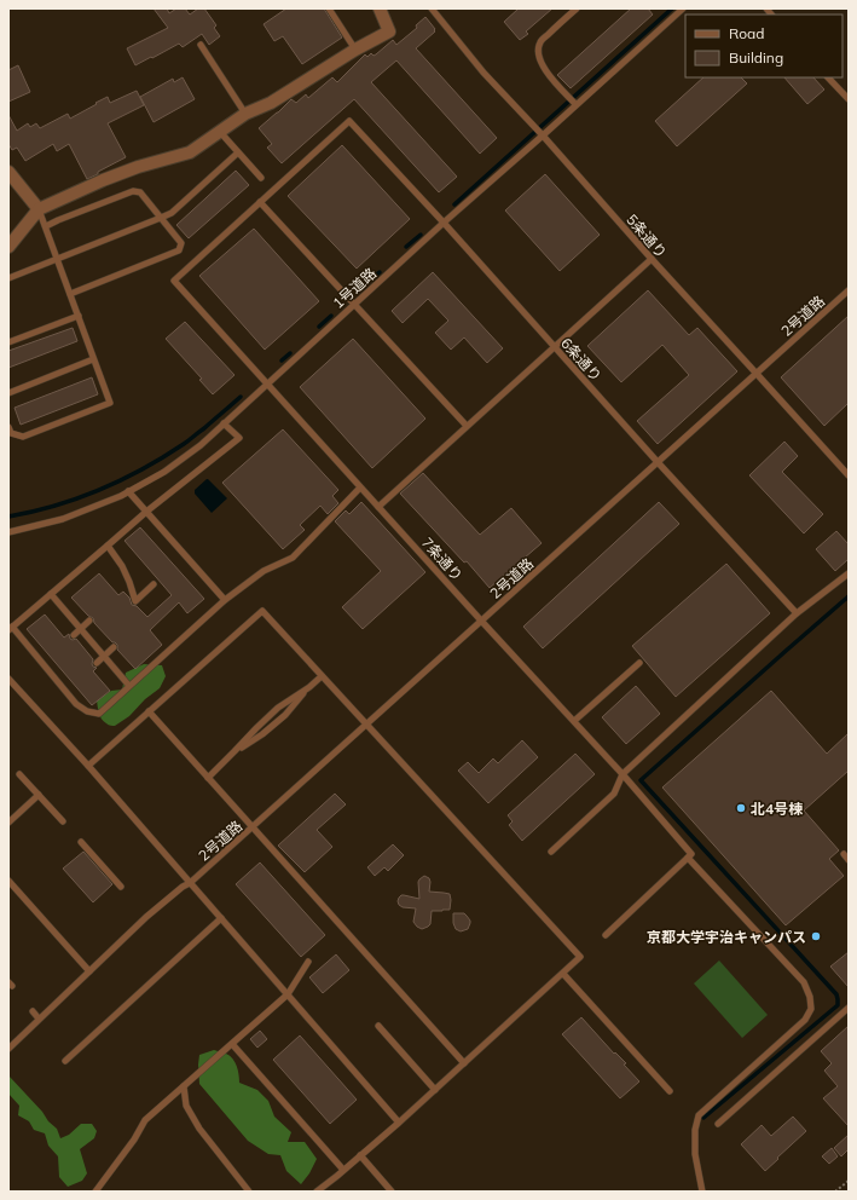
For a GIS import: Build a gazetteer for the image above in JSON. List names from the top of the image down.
{
  "streets": {
    "lane": [
      "5条通り",
      "1号道路",
      "2号道路",
      "6条通り",
      "7条通り"
    ]
  },
  "crossings": [
    ["5条通り", "1号道路"],
    ["5条通り", "2号道路"],
    ["1号道路", "6条通り"],
    ["1号道路", "7条通り"],
    ["2号道路", "6条通り"],
    ["2号道路", "7条通り"],
    ["6条通り", "7条通り"]
  ],
  "places": ["北4号棟", "京都大学宇治キャンパス"],
  "legend": ["Road", "Building"]
}
